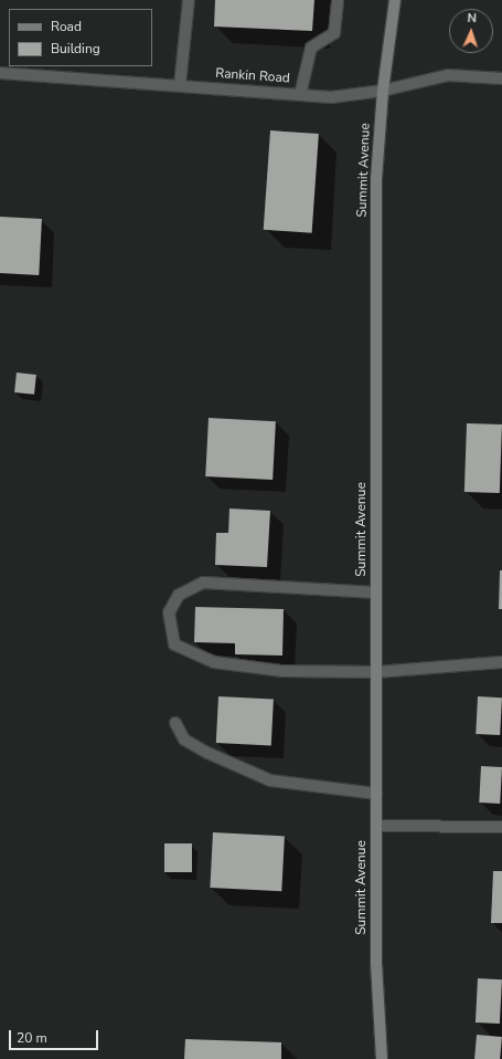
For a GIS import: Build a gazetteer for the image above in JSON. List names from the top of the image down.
{
  "streets": {
    "main road": ["Summit Avenue"],
    "street": ["Rankin Road"]
  },
  "crossings": [
    ["Rankin Road", "Summit Avenue"]
  ],
  "legend": ["Road", "Building"],
  "scale_bar": "20 m",
  "north": "top"
}
